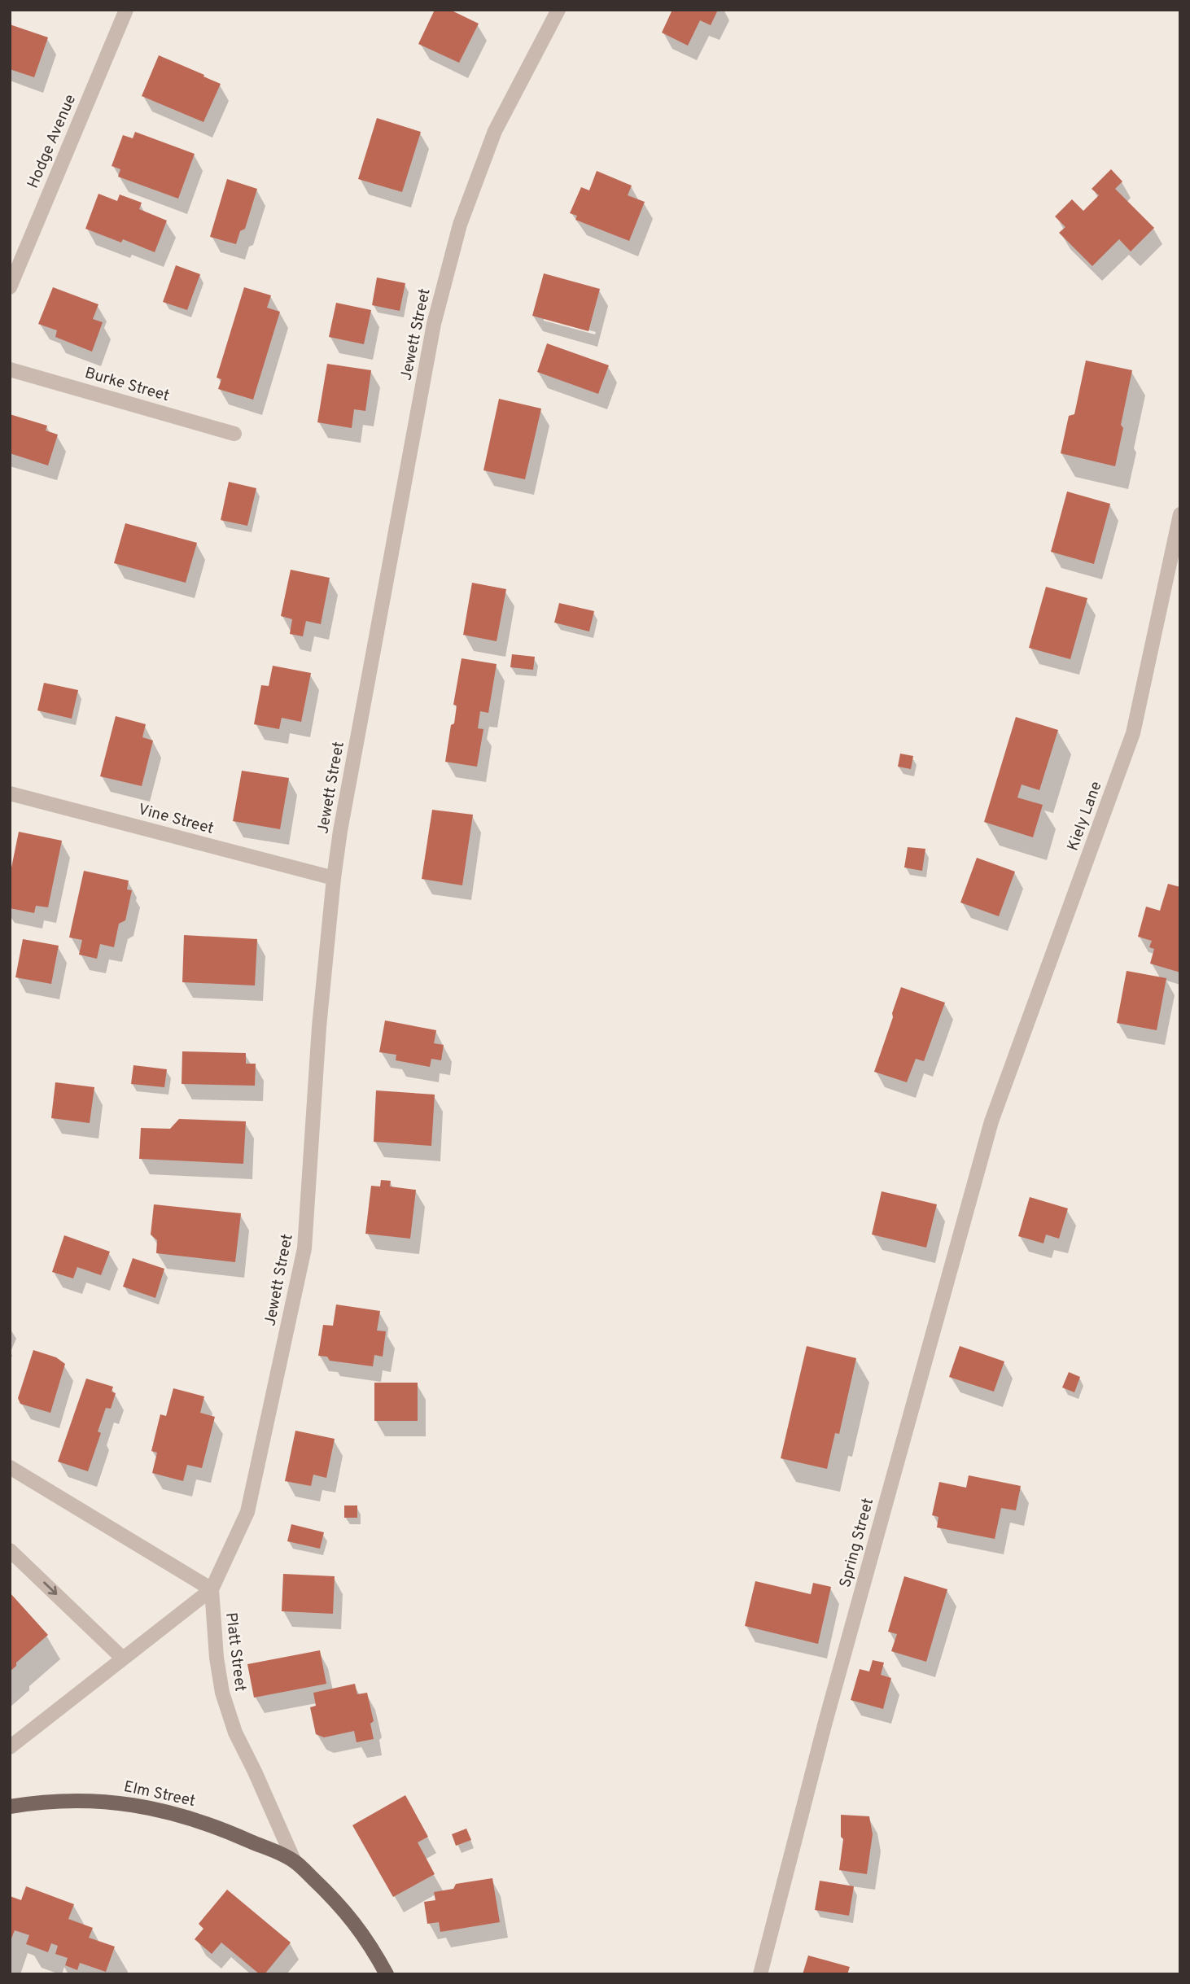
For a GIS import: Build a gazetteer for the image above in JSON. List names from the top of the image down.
{
  "streets": {
    "main road": ["Platt Street", "Elm Street"],
    "street": [
      "Hodge Avenue",
      "Jewett Street",
      "Burke Street",
      "Kiely Lane",
      "Vine Street",
      "Spring Street"
    ]
  },
  "crossings": [
    ["Jewett Street", "Vine Street"],
    ["Jewett Street", "Platt Street"],
    ["Kiely Lane", "Spring Street"],
    ["Platt Street", "Elm Street"]
  ]
}
